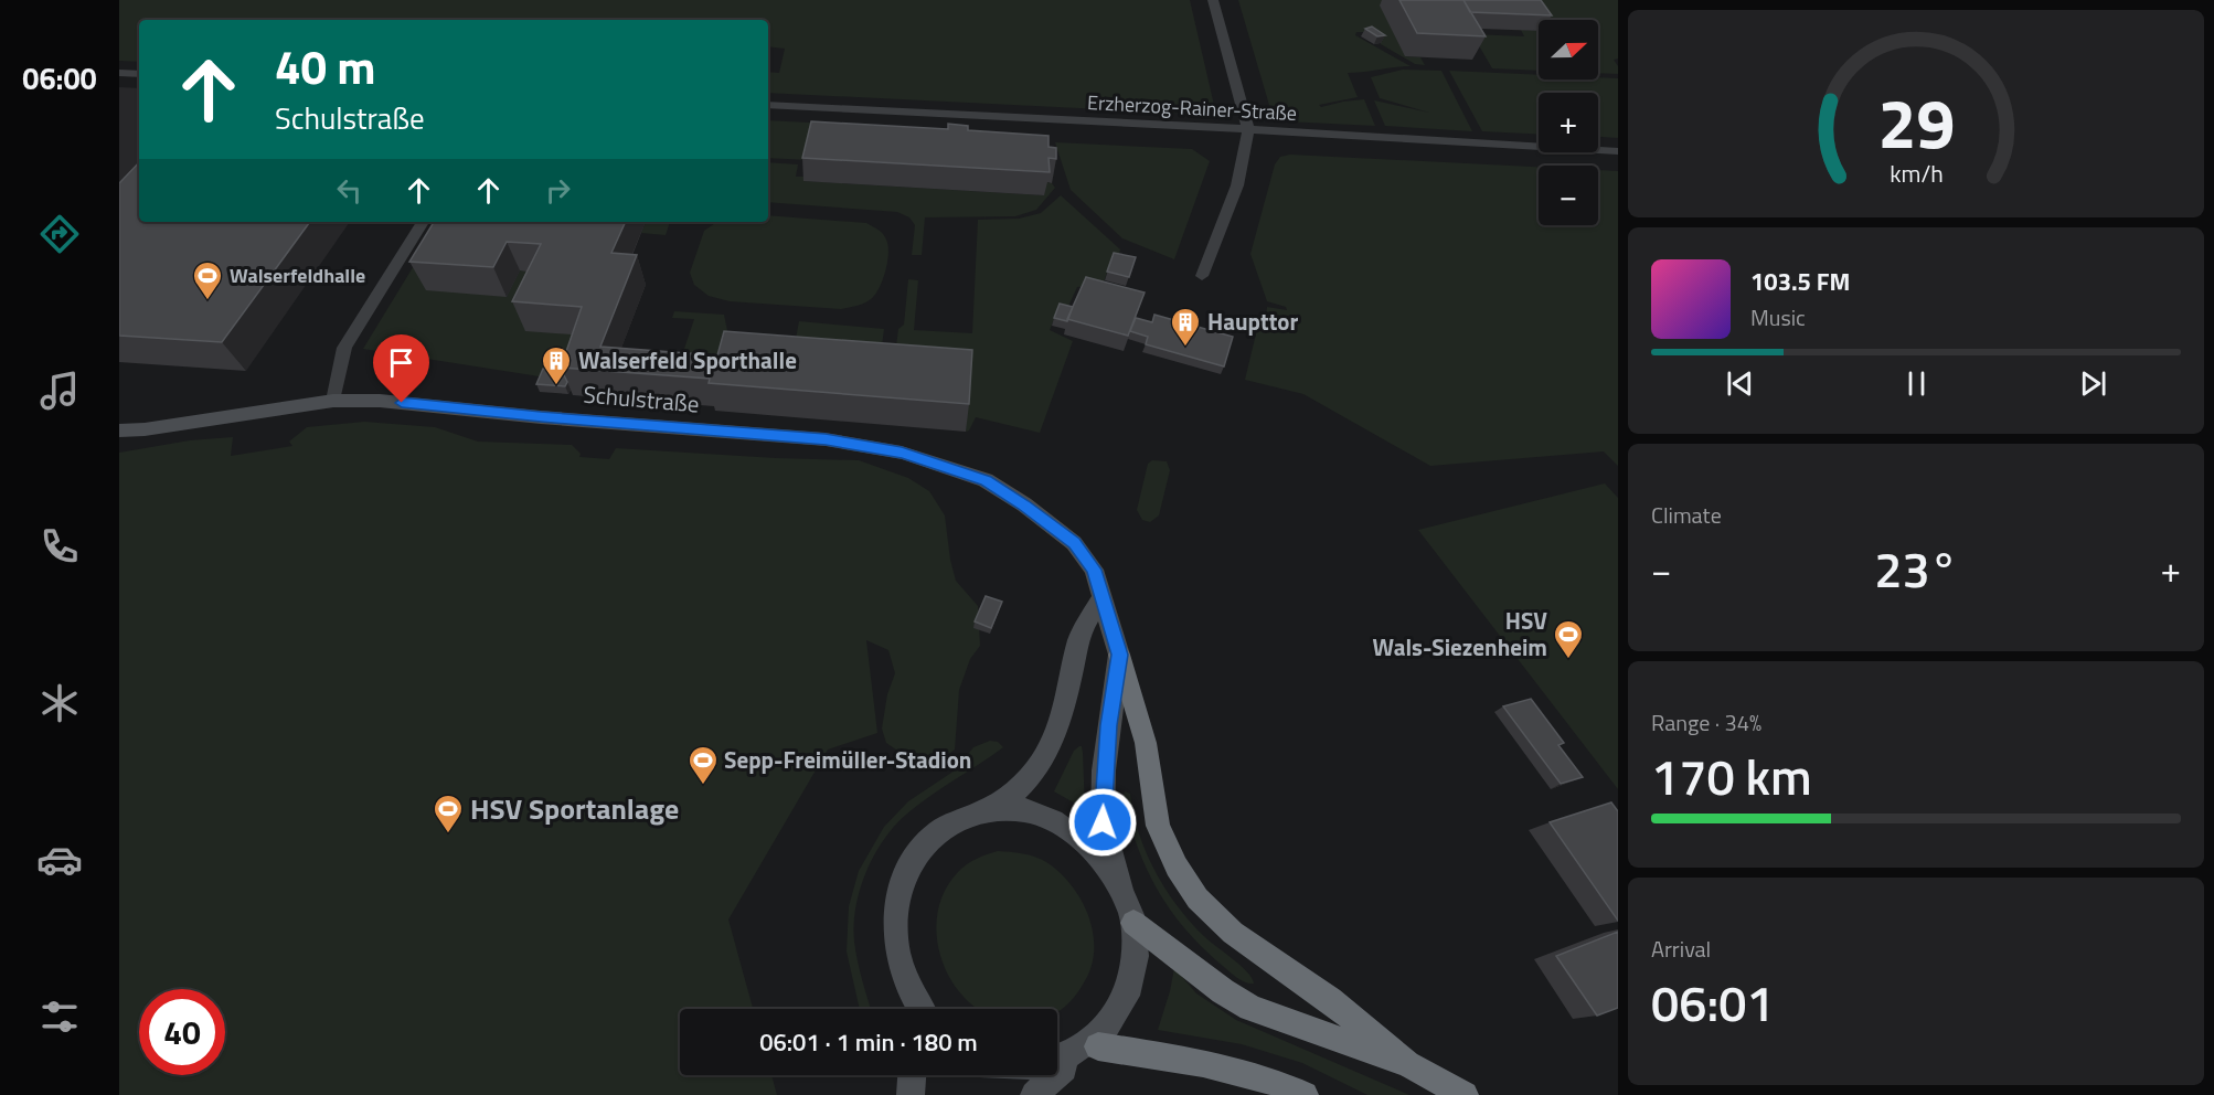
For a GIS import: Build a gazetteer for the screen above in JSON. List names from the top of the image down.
{
  "streets": {
    "street": ["Schulstraße"],
    "lane": ["Erzherzog-Rainer-Straße"]
  },
  "places": {
    "sports": [
      "Walserfeldhalle",
      "HSV Wals-Siezenheim",
      "Sepp-Freimüller-Stadion",
      "HSV Sportanlage"
    ],
    "building": ["Haupttor", "Walserfeld Sporthalle"]
  },
  "north": "right",
  "page": {
    "tabs": "06:00",
    "map_buttons": ["+", "−"],
    "turn": ["40 m", "Schulstraße"],
    "song": ["103.5 FM", "Music"],
    "tile": [
      "Climate",
      ["Range · 34%", "170 km"],
      ["Arrival", "06:01"]
    ],
    "heat": ["−", "23°", "+"],
    "limit": "40",
    "trip": "06:01 · 1 min · 180 m",
    "gauge": ["29", "km/h"]
  }
}
